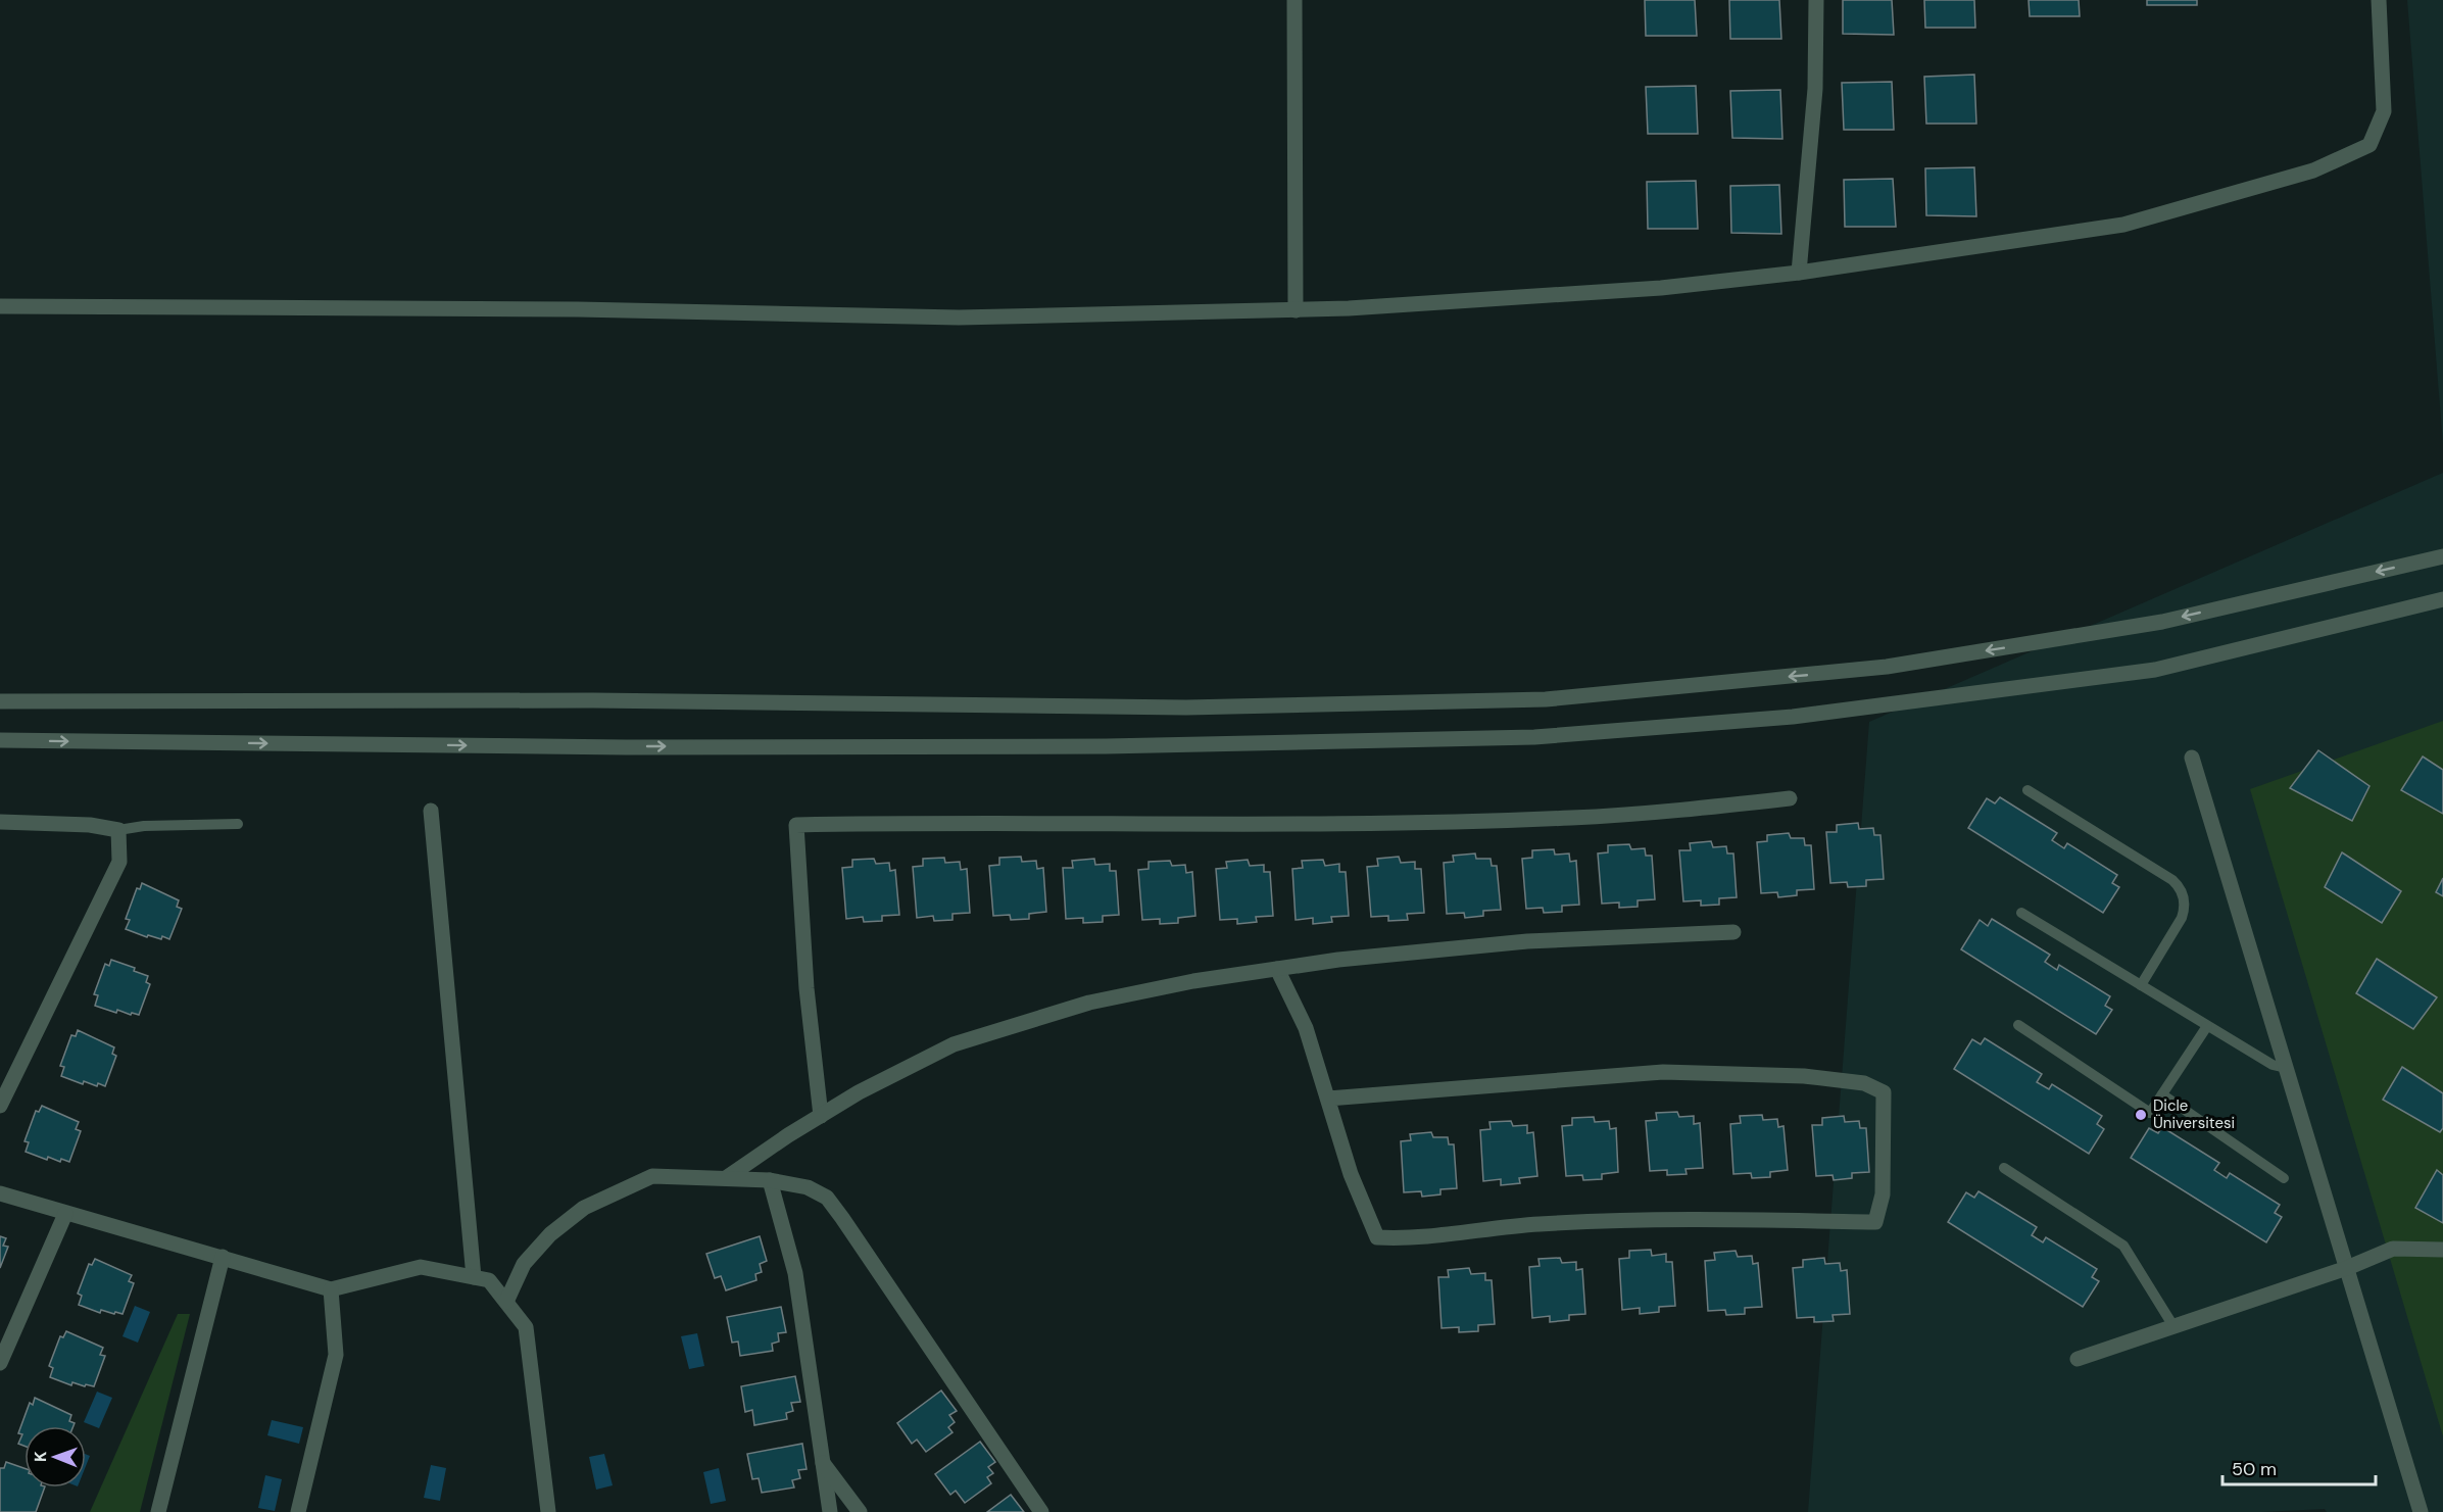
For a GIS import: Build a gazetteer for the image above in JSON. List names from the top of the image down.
{
  "places": ["Dicle Üniversitesi"],
  "scale_bar": "50 m",
  "north": "left"
}
